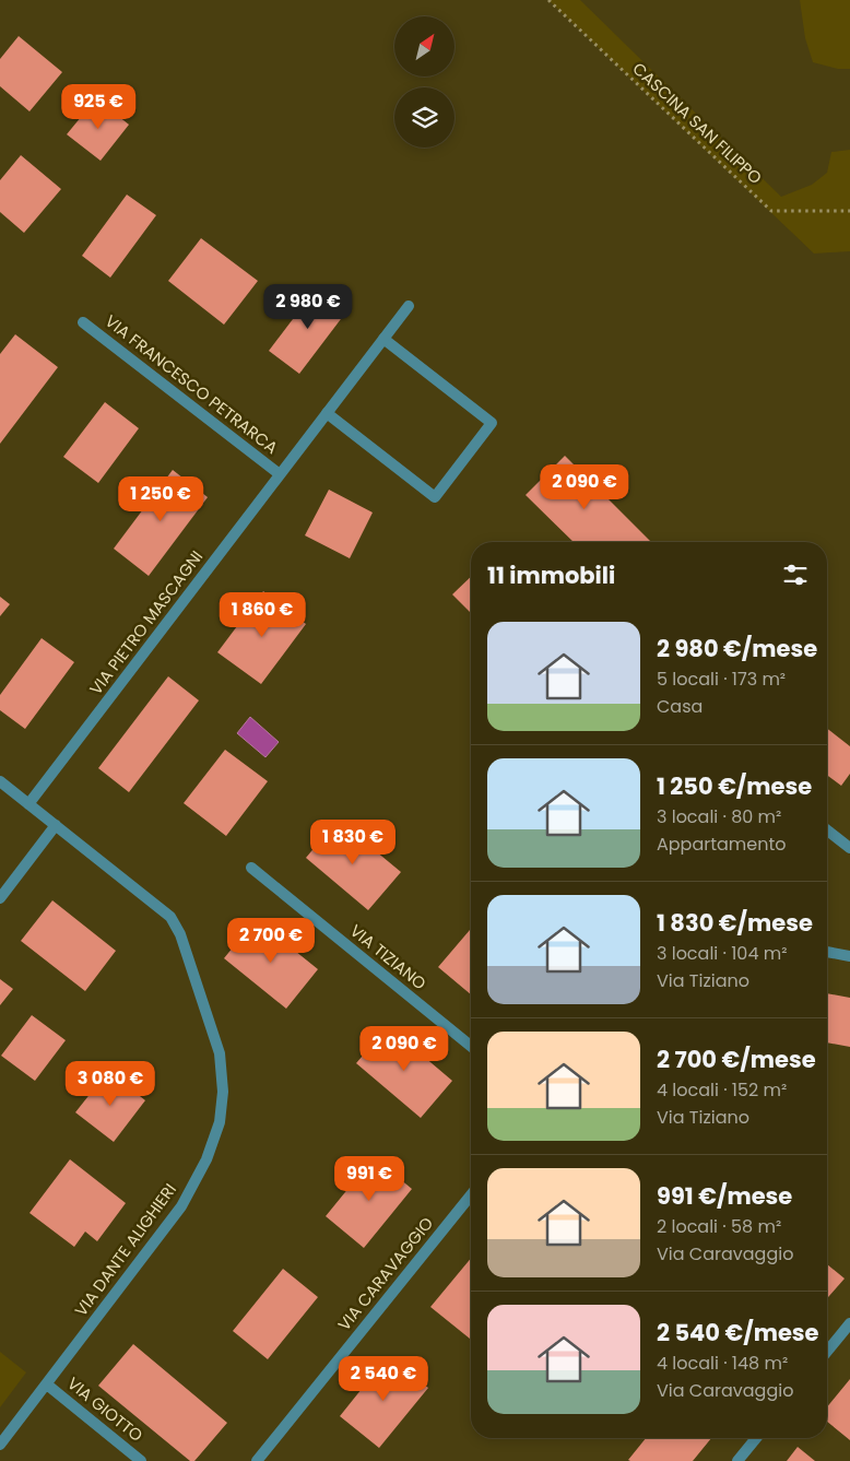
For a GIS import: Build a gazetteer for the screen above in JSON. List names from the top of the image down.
{
  "streets": {
    "street": [
      "VIA FRANCESCO PETRARCA",
      "VIA PIETRO MASCAGNI",
      "VIA TIZIANO",
      "VIA DANTE ALIGHIERI",
      "VIA CARAVAGGIO",
      "VIA GIOTTO"
    ],
    "path": ["CASCINA SAN FILIPPO"]
  },
  "crossings": [
    ["VIA FRANCESCO PETRARCA", "VIA PIETRO MASCAGNI"],
    ["VIA PIETRO MASCAGNI", "VIA DANTE ALIGHIERI"],
    ["VIA DANTE ALIGHIERI", "VIA GIOTTO"]
  ],
  "north": "top right",
  "page": {
    "price": [
      "925 €",
      "2 980 €",
      "2 090 €",
      "1 250 €",
      "1 860 €",
      "1 830 €",
      "2 700 €",
      "2 090 €",
      "3 080 €",
      "991 €",
      "2 540 €"
    ],
    "heading": "11 immobili",
    "list": [
      {
        "name": "2 980 €/mese",
        "note": "5 locali · 173 m² · Casa"
      },
      {
        "name": "1 250 €/mese",
        "note": "3 locali · 80 m² · Appartamento"
      },
      {
        "name": "1 830 €/mese",
        "note": "3 locali · 104 m² · Via Tiziano"
      },
      {
        "name": "2 700 €/mese",
        "note": "4 locali · 152 m² · Via Tiziano"
      },
      {
        "name": "991 €/mese",
        "note": "2 locali · 58 m² · Via Caravaggio"
      },
      {
        "name": "2 540 €/mese",
        "note": "4 locali · 148 m² · Via Caravaggio"
      }
    ]
  }
}
